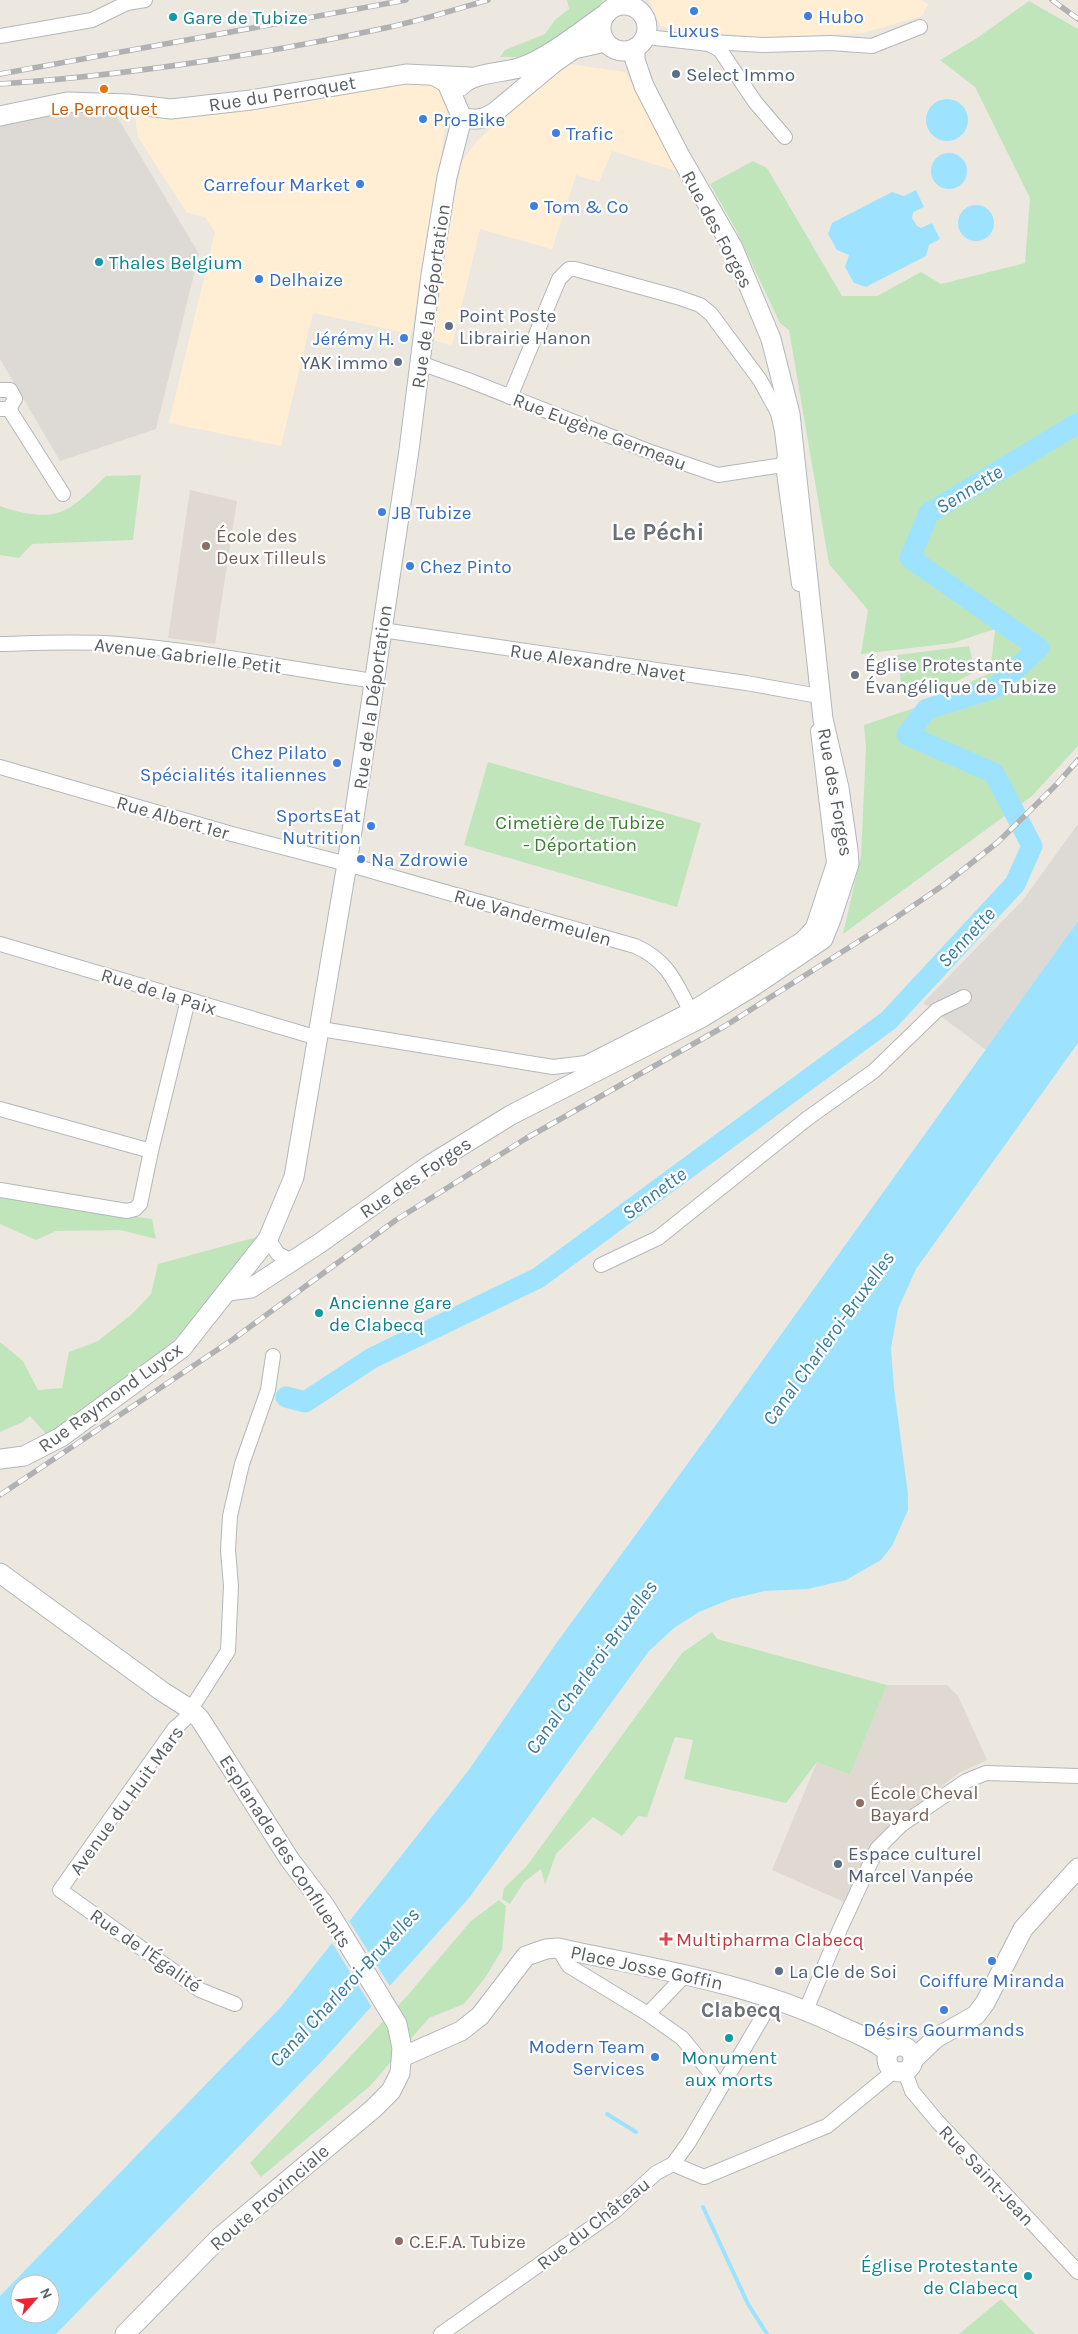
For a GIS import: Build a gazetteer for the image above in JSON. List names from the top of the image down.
{
  "streets": {
    "main road": [
      "Rue du Perroquet",
      "Rue des Forges",
      "Rue de la Déportation",
      "Rue Raymond Luycx",
      "Esplanade des Confluents",
      "Place Josse Goffin",
      "Route Provinciale"
    ],
    "street": [
      "Rue Eugène Germeau",
      "Avenue Gabrielle Petit",
      "Rue Alexandre Navet",
      "Rue Albert 1er",
      "Rue Vandermeulen",
      "Rue de la Paix",
      "Avenue du Huit Mars",
      "Rue de l'Égalité",
      "Rue Saint-Jean",
      "Rue du Château"
    ]
  },
  "crossings": [
    ["Rue des Forges", "Rue de la Déportation"],
    ["Rue des Forges", "Rue Eugène Germeau"],
    ["Rue des Forges", "Rue Alexandre Navet"],
    ["Rue des Forges", "Rue Vandermeulen"],
    ["Rue des Forges", "Rue de la Paix"],
    ["Rue des Forges", "Rue Raymond Luycx"],
    ["Rue de la Déportation", "Rue Eugène Germeau"],
    ["Rue de la Déportation", "Avenue Gabrielle Petit"],
    ["Rue de la Déportation", "Rue Alexandre Navet"],
    ["Rue de la Déportation", "Rue Albert 1er"],
    ["Rue de la Déportation", "Rue Vandermeulen"],
    ["Rue de la Déportation", "Rue de la Paix"],
    ["Rue de la Déportation", "Rue Raymond Luycx"],
    ["Rue Albert 1er", "Rue Vandermeulen"],
    ["Avenue du Huit Mars", "Esplanade des Confluents"],
    ["Avenue du Huit Mars", "Rue de l'Égalité"],
    ["Esplanade des Confluents", "Route Provinciale"],
    ["Place Josse Goffin", "Rue du Château"]
  ],
  "districts": ["Le Péchi", "Clabecq"],
  "water": ["Sennette", "Canal Charleroi-Bruxelles"],
  "parks": ["Cimetière de Tubize - Déportation"],
  "places": {
    "other": [
      "Luxus",
      "Hubo",
      "Gare de Tubize",
      "Select Immo",
      "Le Perroquet",
      "Pro-Bike",
      "Trafic",
      "Carrefour Market",
      "Tom & Co",
      "Thales Belgium",
      "Delhaize",
      "Point Poste Librairie Hanon",
      "Jérémy H.",
      "YAK immo",
      "JB Tubize",
      "École des Deux Tilleuls",
      "Chez Pinto",
      "Église Protestante Évangélique de Tubize",
      "Chez Pilato Spécialités italiennes",
      "SportsEat Nutrition",
      "Na Zdrowie",
      "Ancienne gare de Clabecq",
      "École Cheval Bayard",
      "Espace culturel Marcel Vanpée",
      "Coiffure Miranda",
      "La Cle de Soi",
      "Désirs Gourmands",
      "Monument aux morts",
      "Modern Team Services",
      "C.E.F.A. Tubize",
      "Église Protestante de Clabecq"
    ],
    "health": ["Multipharma Clabecq"]
  },
  "north": "top right"
}
